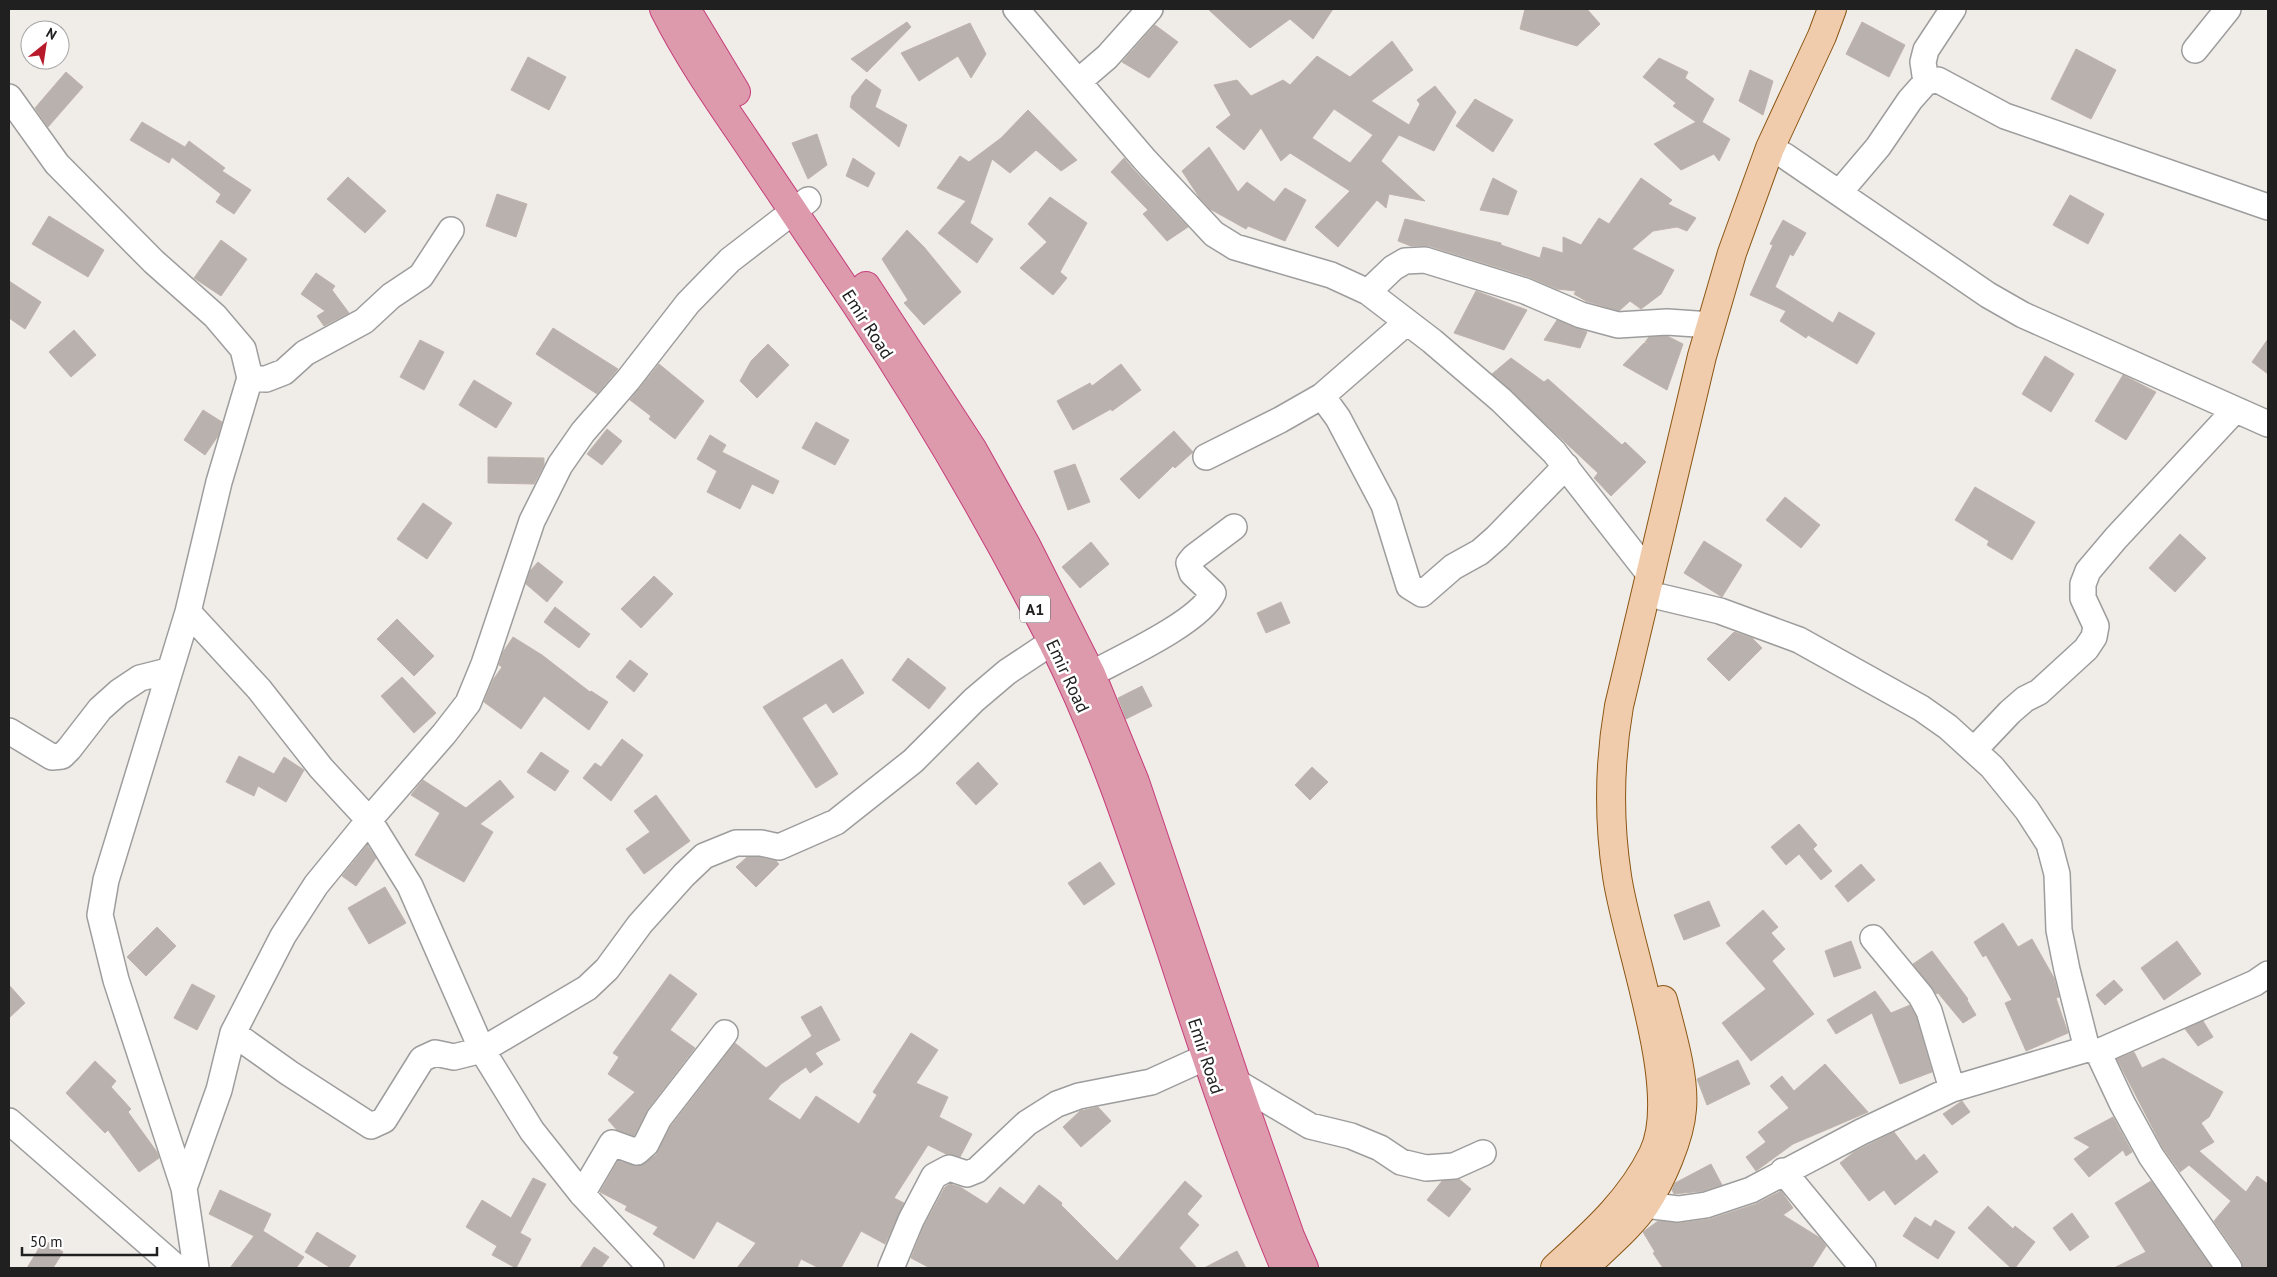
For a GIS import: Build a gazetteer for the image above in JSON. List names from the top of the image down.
{
  "streets": {
    "highway": ["Emir Road", "A1"]
  },
  "scale_bar": "50 m",
  "north": "top right"
}
